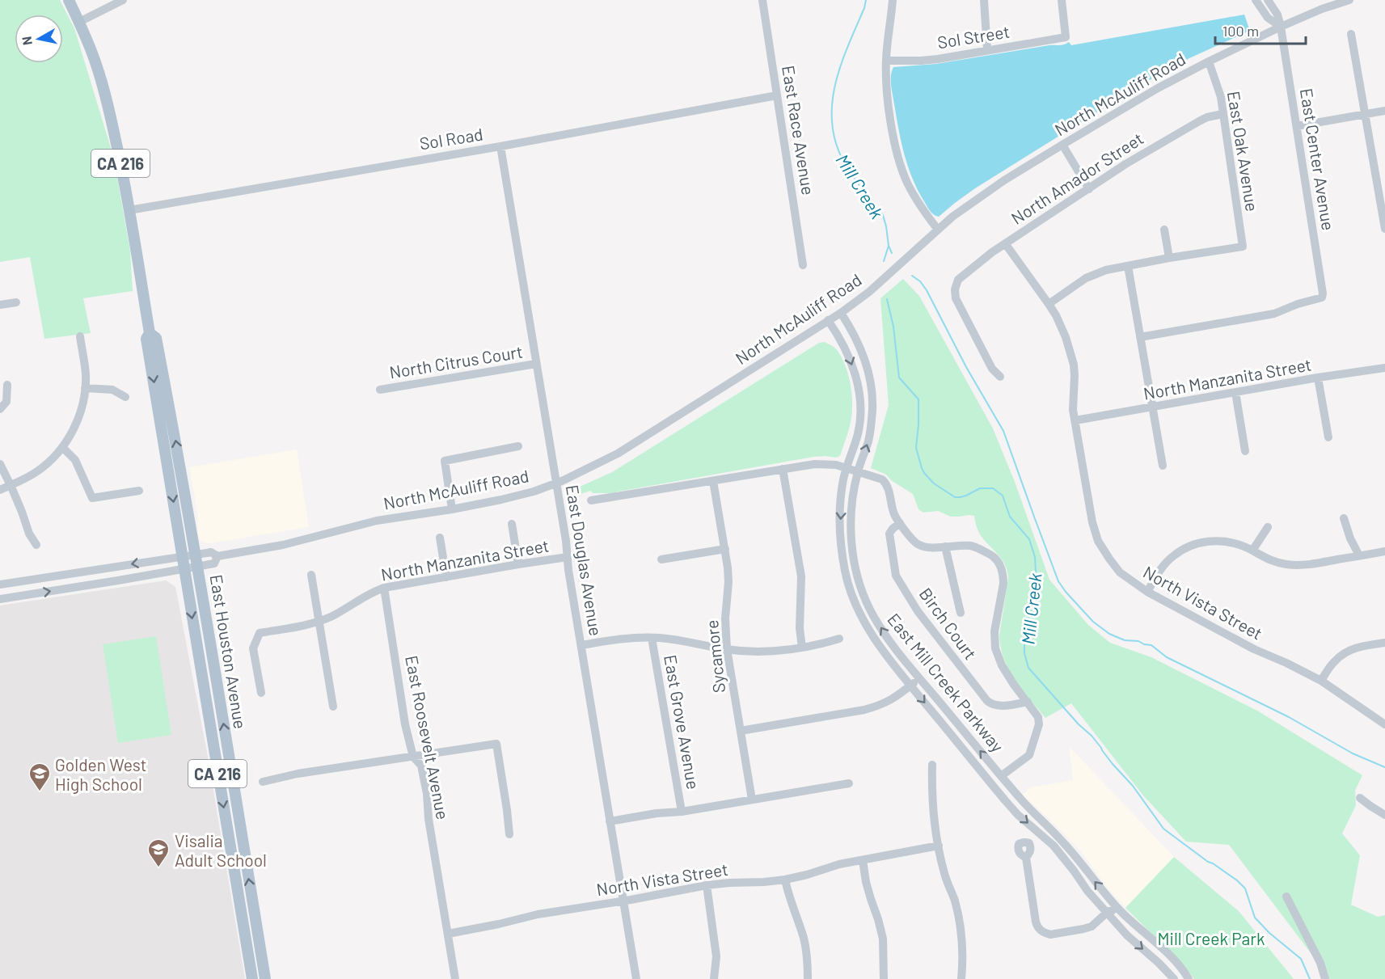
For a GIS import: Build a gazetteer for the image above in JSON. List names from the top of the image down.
{
  "streets": {
    "main road": ["CA 216", "East Houston Avenue"],
    "street": [
      "Sol Street",
      "North McAuliff Road",
      "East Race Avenue",
      "Sol Road",
      "East Oak Avenue",
      "East Center Avenue",
      "North Amador Street",
      "North Citrus Court",
      "North Manzanita Street",
      "East Douglas Avenue",
      "North Vista Street",
      "Birch Court",
      "Sycamore",
      "East Mill Creek Parkway",
      "East Grove Avenue",
      "East Roosevelt Avenue"
    ]
  },
  "crossings": [
    ["North McAuliff Road", "East Oak Avenue"],
    ["North McAuliff Road", "East Center Avenue"],
    ["North McAuliff Road", "East Douglas Avenue"],
    ["North McAuliff Road", "East Houston Avenue"],
    ["North McAuliff Road", "East Mill Creek Parkway"],
    ["East Race Avenue", "Sol Road"],
    ["Sol Road", "East Douglas Avenue"],
    ["Sol Road", "East Houston Avenue"],
    ["East Oak Avenue", "North Amador Street"],
    ["North Amador Street", "North Vista Street"],
    ["North Citrus Court", "East Douglas Avenue"],
    ["North Manzanita Street", "East Douglas Avenue"],
    ["North Manzanita Street", "North Vista Street"],
    ["North Manzanita Street", "East Roosevelt Avenue"],
    ["East Douglas Avenue", "North Vista Street"],
    ["North Vista Street", "East Roosevelt Avenue"]
  ],
  "water": ["Mill Creek"],
  "parks": ["Mill Creek Park"],
  "places": {
    "school or university": ["Golden West High School", "Visalia Adult School"]
  },
  "scale_bar": "100 m",
  "north": "left"
}
